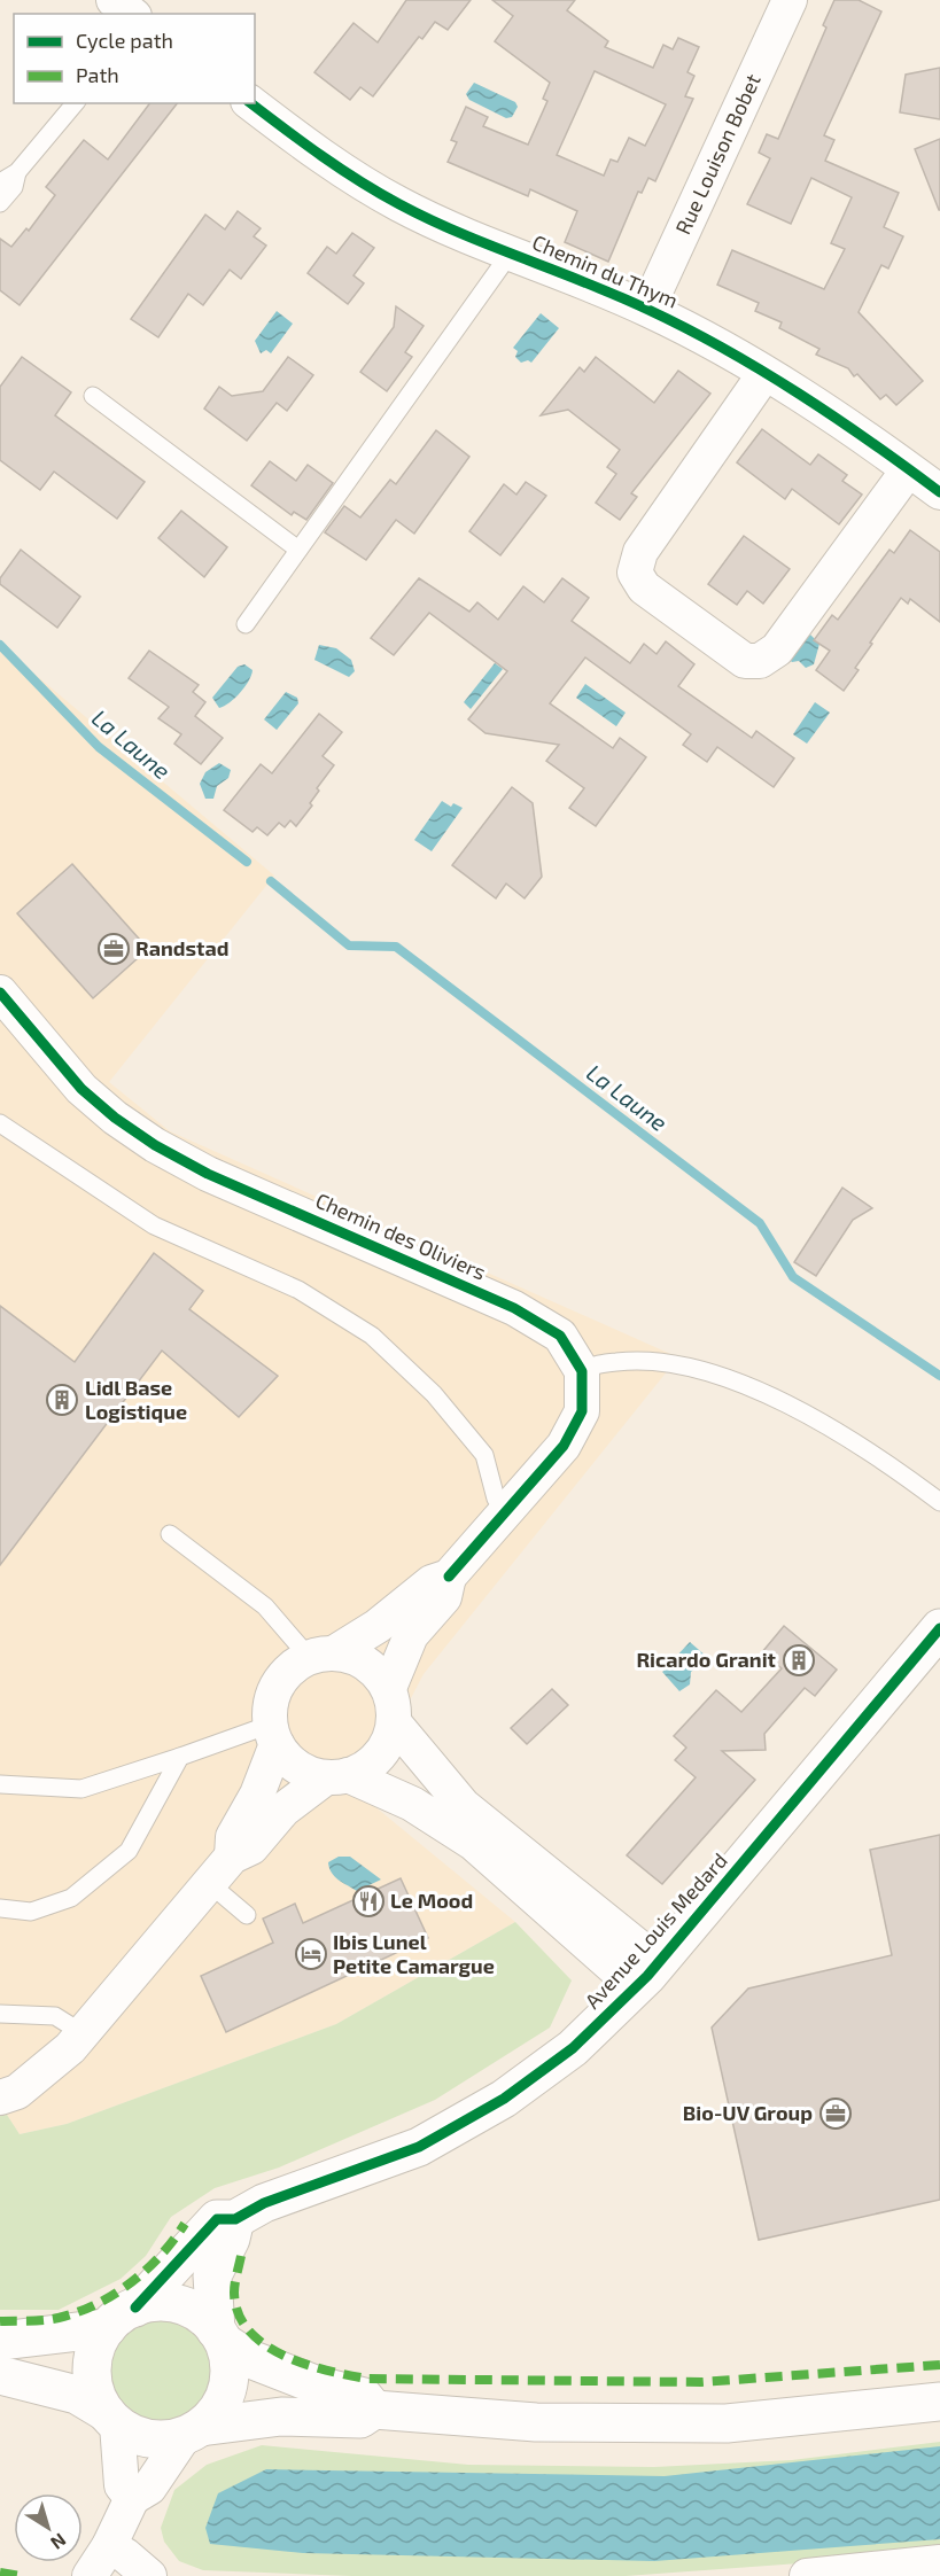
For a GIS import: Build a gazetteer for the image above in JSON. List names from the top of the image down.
{
  "streets": {
    "main road": ["Avenue Louis Medard"],
    "street": ["Rue Louison Bobet", "Chemin du Thym", "Chemin des Oliviers"]
  },
  "crossings": [
    ["Rue Louison Bobet", "Chemin du Thym"]
  ],
  "water": ["La Laune"],
  "places": {
    "office": ["Randstad", "Bio-UV Group"],
    "building": ["Lidl Base Logistique", "Ricardo Granit"],
    "restaurant": ["Le Mood"],
    "hotel": ["Ibis Lunel Petite Camargue"]
  },
  "legend": ["Cycle path", "Path"],
  "north": "bottom right"
}
